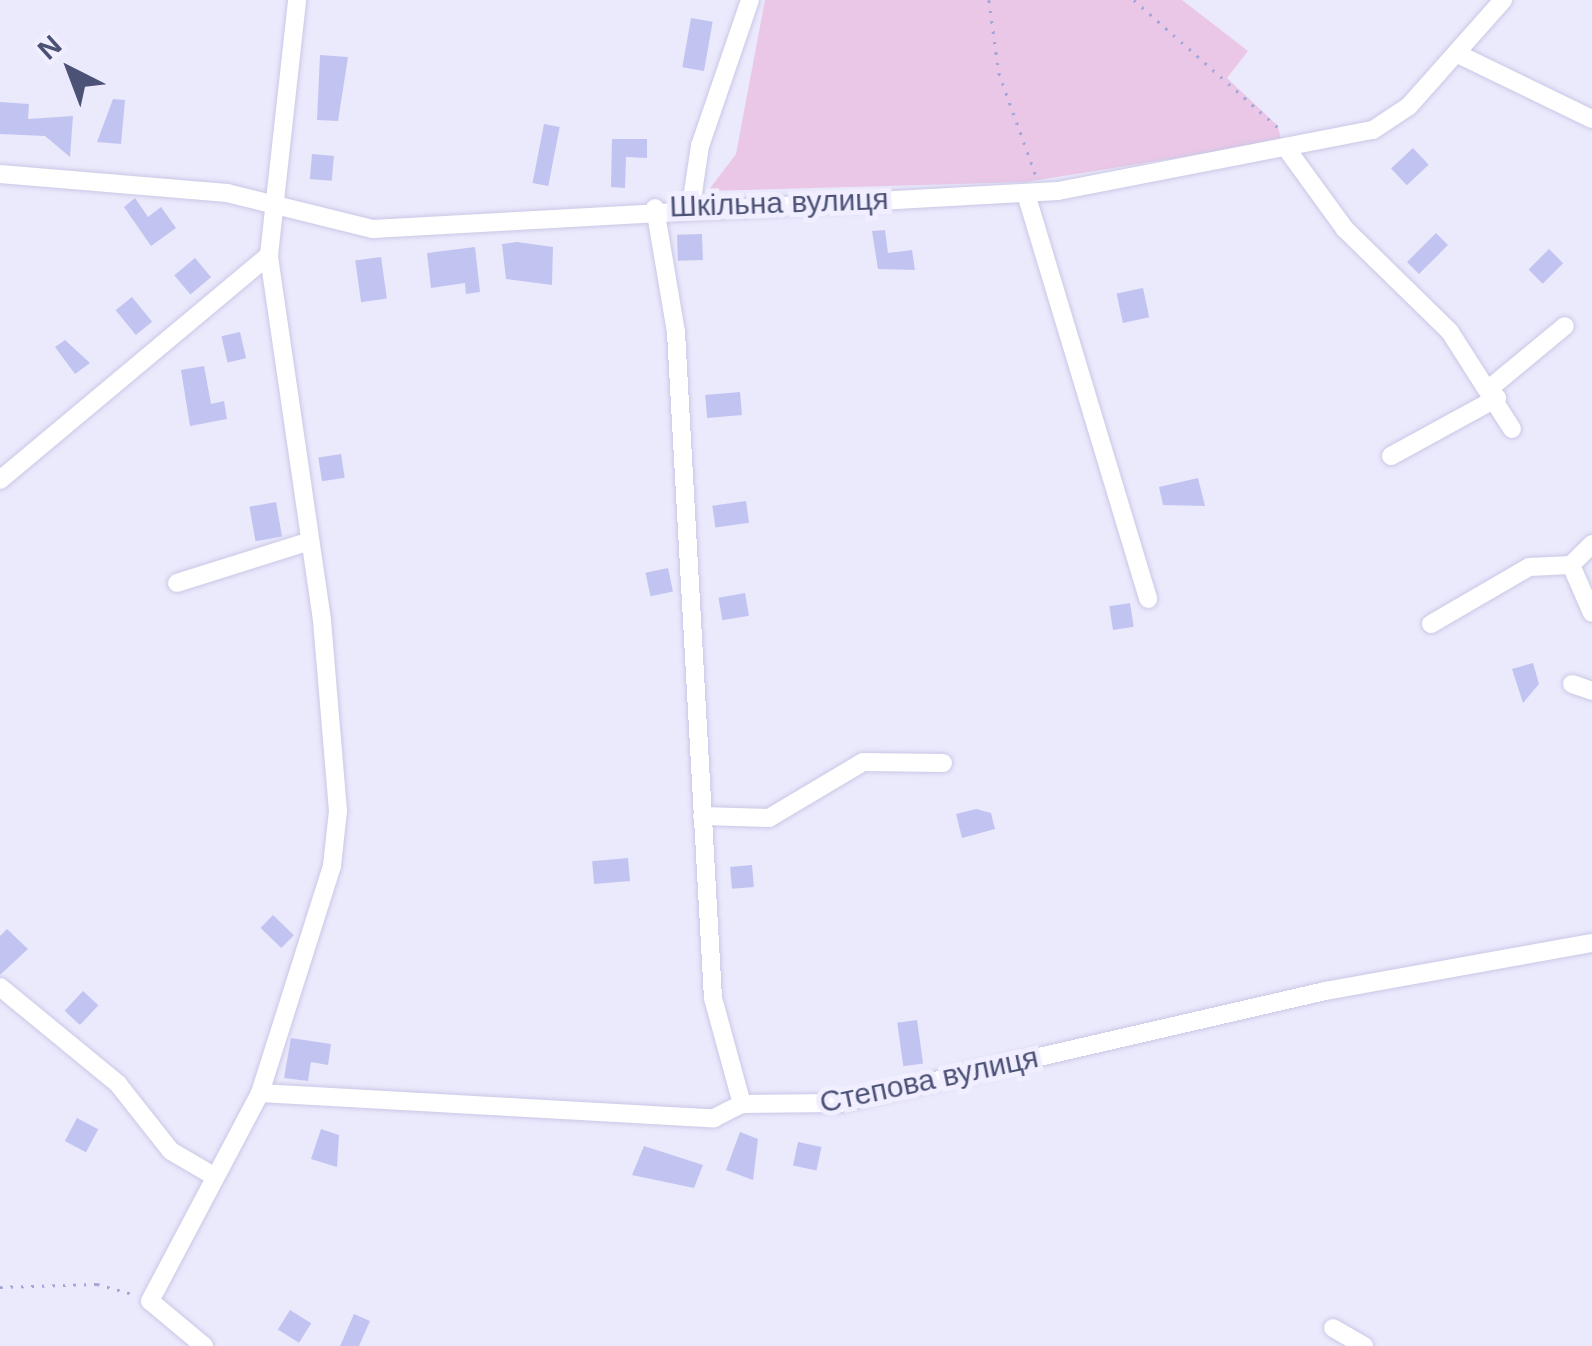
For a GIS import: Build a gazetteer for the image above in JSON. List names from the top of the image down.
{
  "streets": {
    "street": ["Шкільна вулиця", "Степова вулиця"]
  },
  "north": "top left"
}
